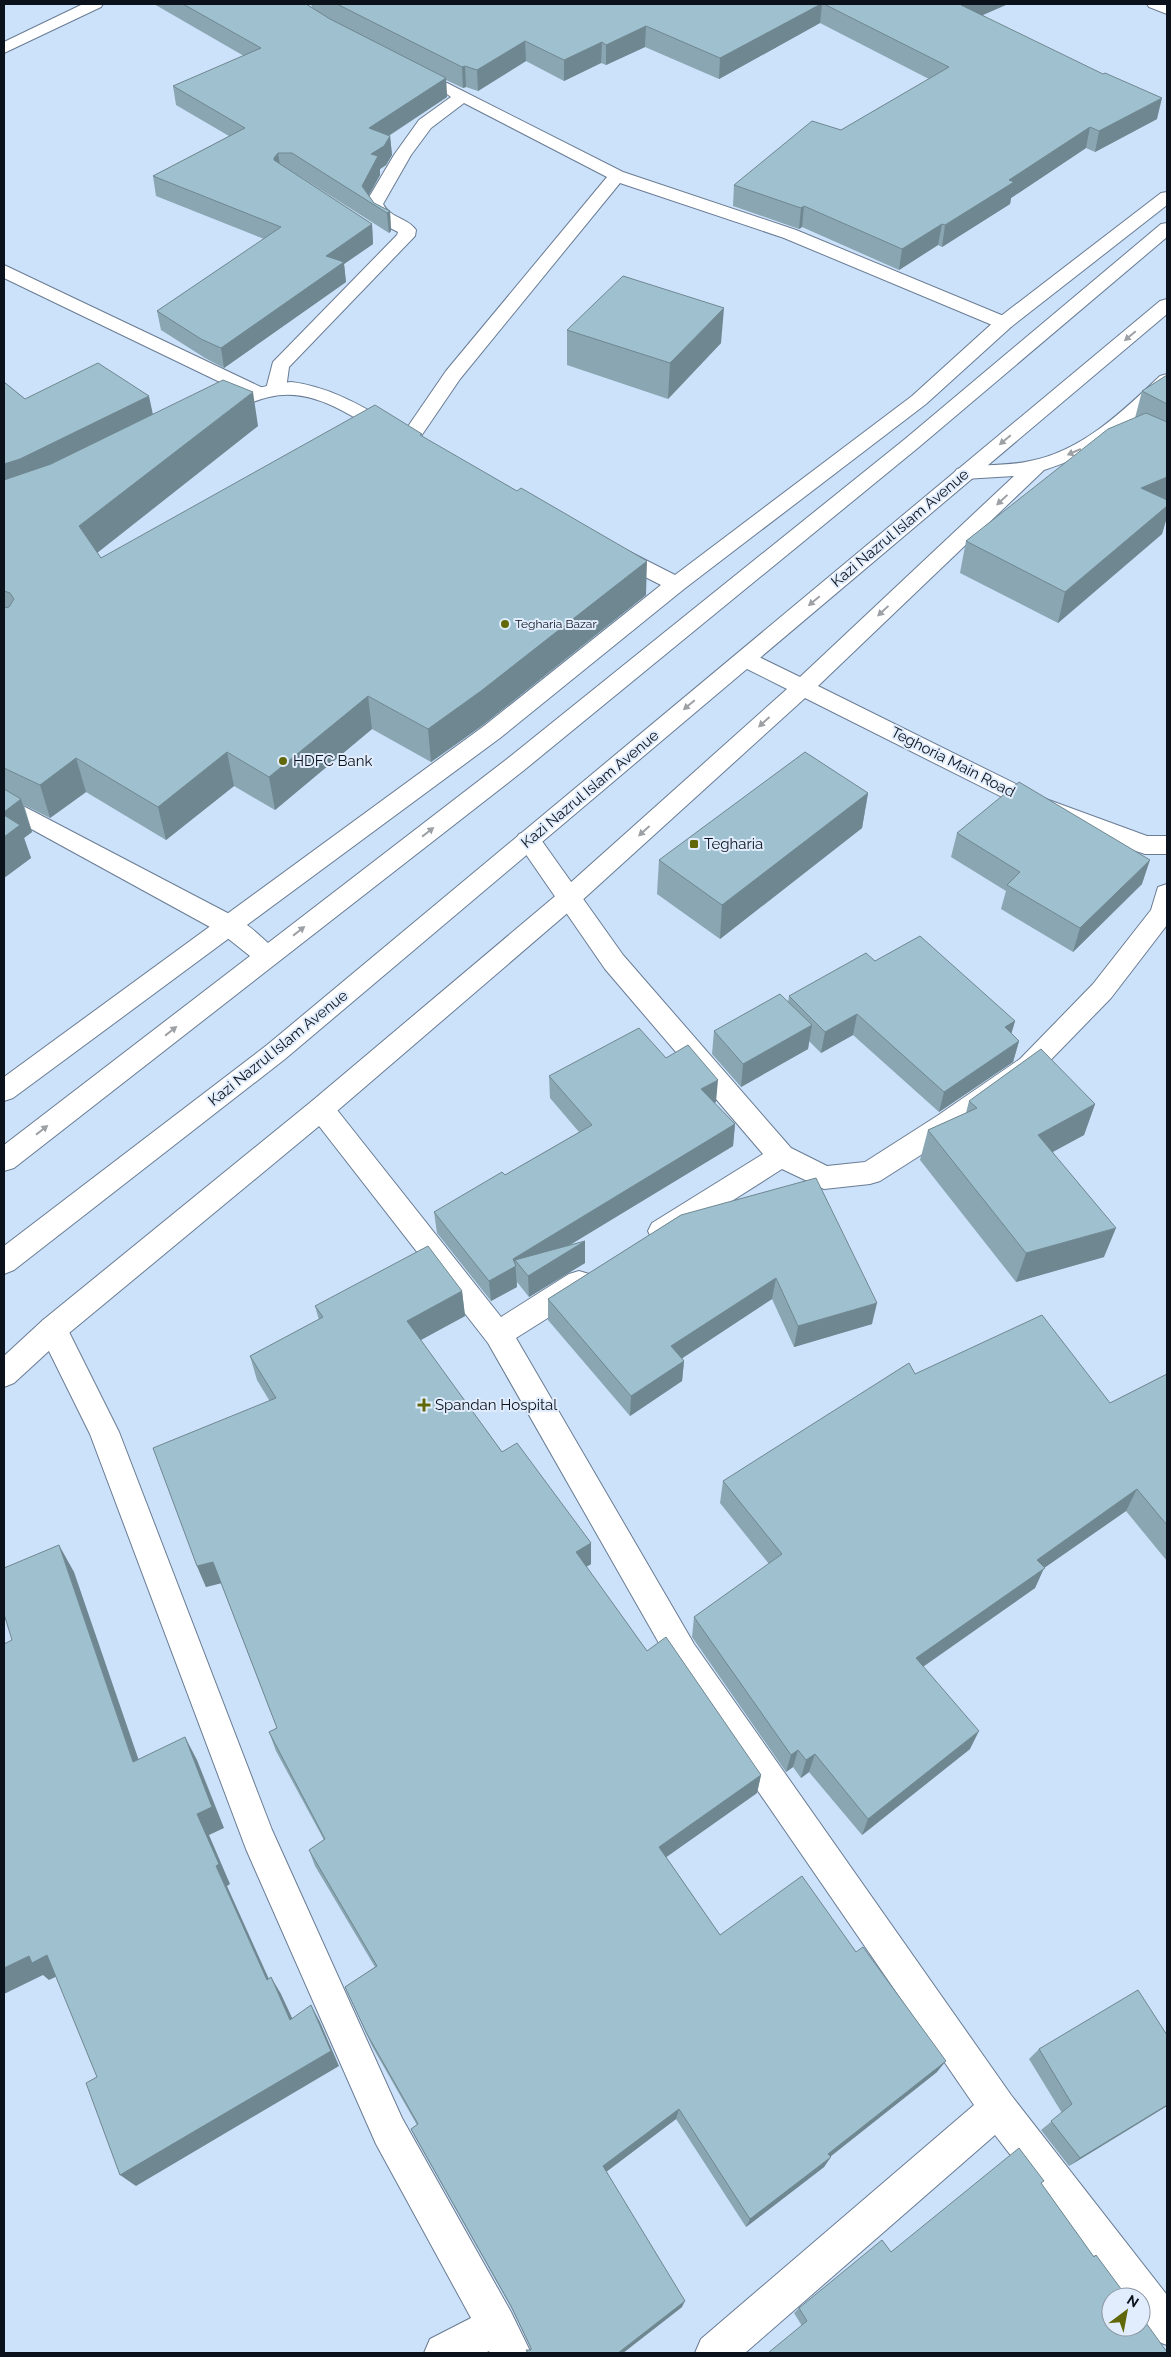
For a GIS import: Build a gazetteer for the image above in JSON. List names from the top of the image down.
{
  "streets": {
    "street": ["Kazi Nazrul Islam Avenue", "Teghoria Main Road"]
  },
  "crossings": [
    ["Kazi Nazrul Islam Avenue", "Teghoria Main Road"]
  ],
  "places": {
    "other": ["Tegharia Bazar", "HDFC Bank"],
    "transit": ["Tegharia"],
    "health": ["Spandan Hospital"]
  },
  "north": "top right"
}
